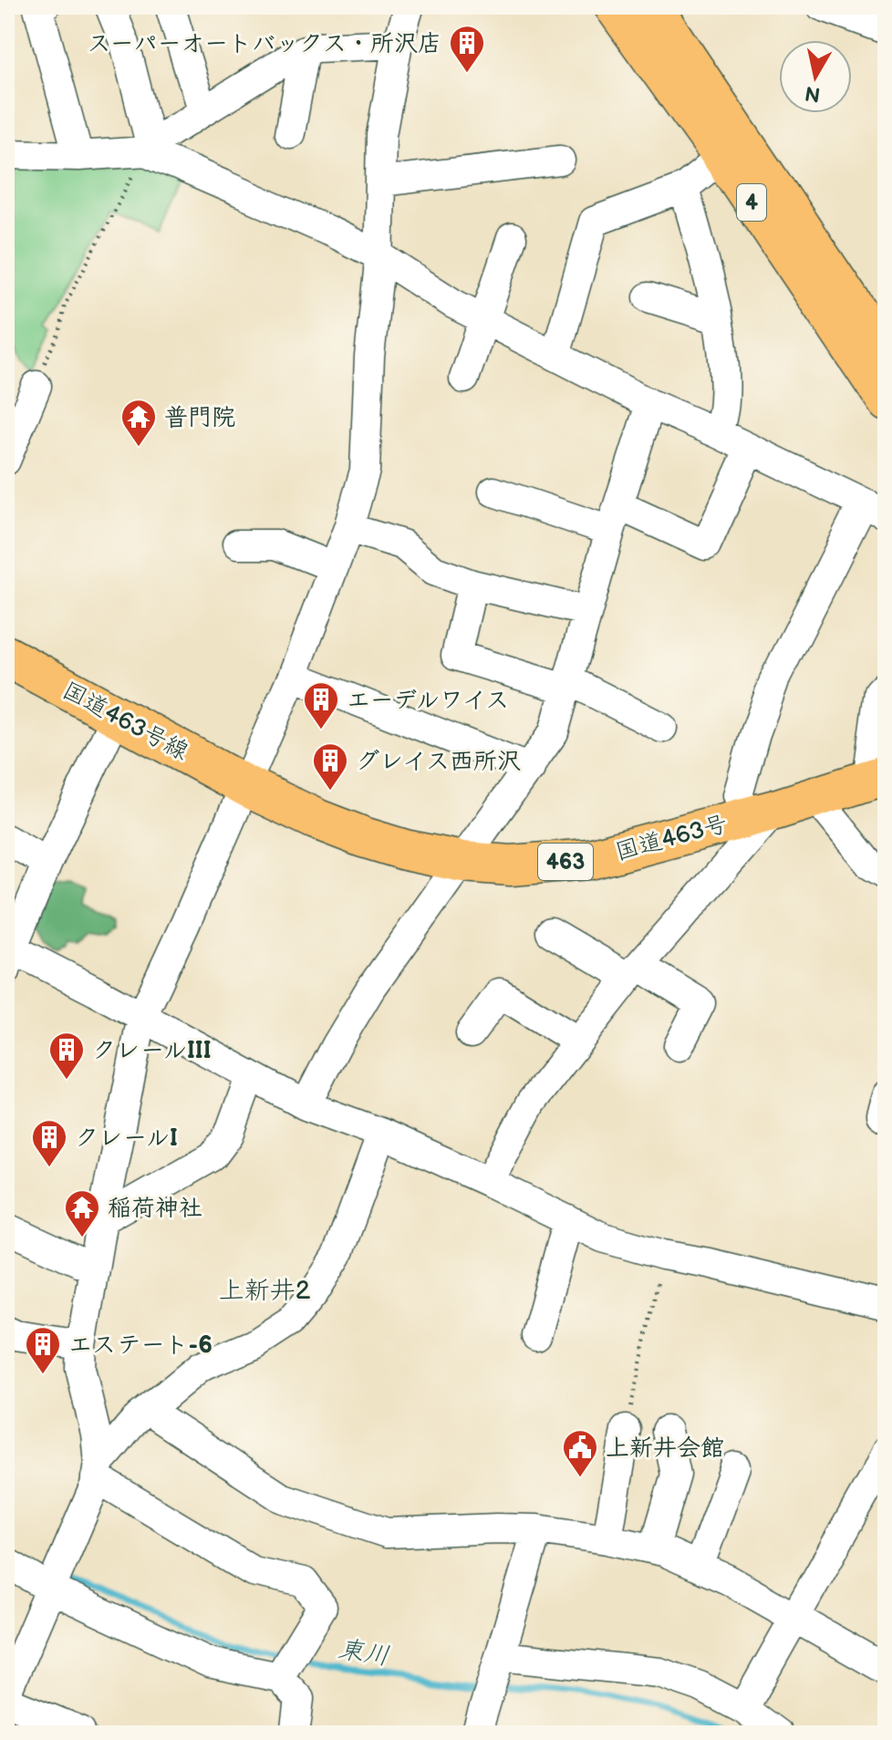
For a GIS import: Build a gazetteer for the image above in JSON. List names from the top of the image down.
{
  "streets": {
    "highway": ["国道463号線", "国道463号", "463"],
    "main road": ["4"]
  },
  "crossings": [
    ["国道463号線", "国道463号"]
  ],
  "districts": ["上新井2"],
  "water": ["東川"],
  "places": {
    "building": [
      "スーパーオートバックス・所沢店",
      "エーデルワイス",
      "グレイス西所沢",
      "クレールIII",
      "クレールI",
      "エステート-6"
    ],
    "temple": ["普門院", "稲荷神社"],
    "public building": ["上新井会館"]
  },
  "north": "bottom"
}
